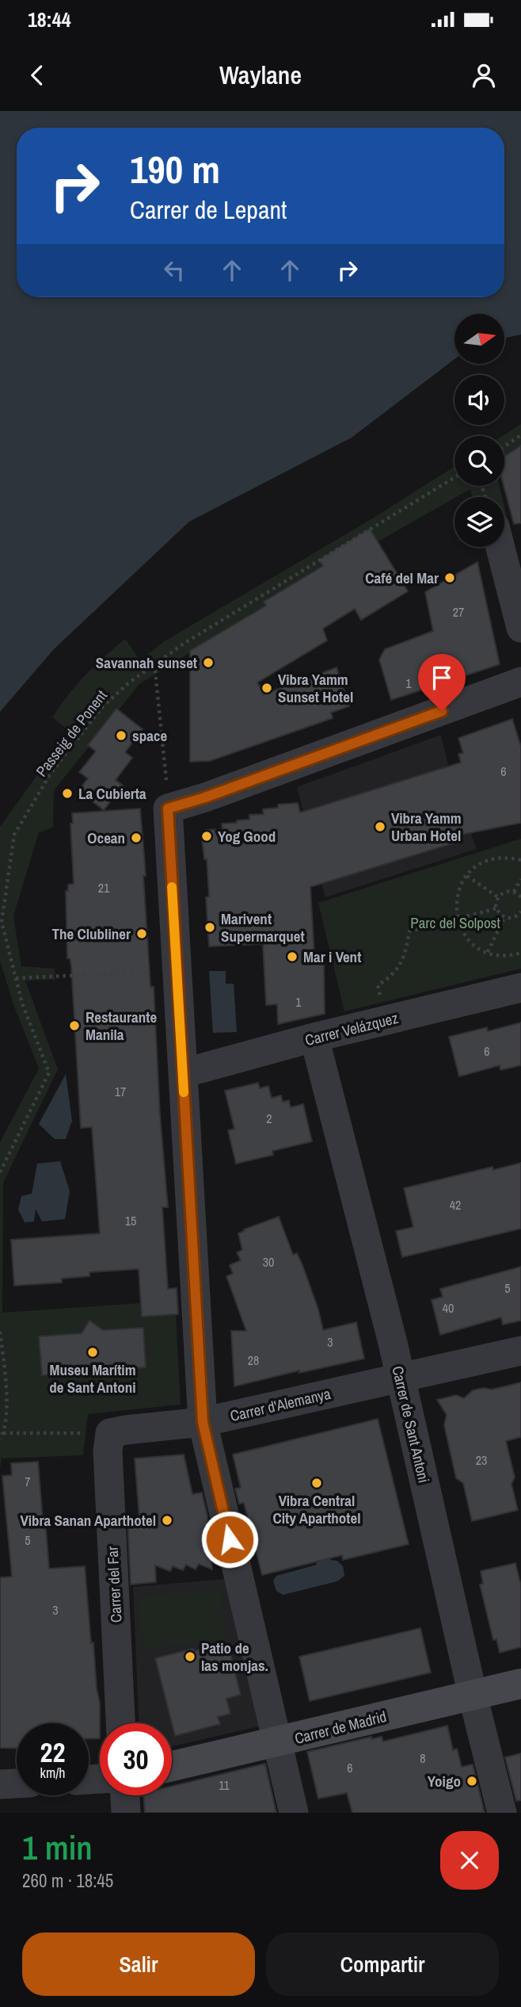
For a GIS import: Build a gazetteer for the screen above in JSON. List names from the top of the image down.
{
  "streets": {
    "street": [
      "Carrer Velázquez",
      "Carrer d'Alemanya",
      "Carrer de Sant Antoni",
      "Carrer del Far",
      "Carrer de Madrid"
    ],
    "path": ["Passeig de Ponent"]
  },
  "crossings": [
    ["Carrer Velázquez", "Carrer de Sant Antoni"],
    ["Carrer d'Alemanya", "Carrer de Sant Antoni"],
    ["Carrer d'Alemanya", "Carrer del Far"],
    ["Carrer de Sant Antoni", "Carrer de Madrid"]
  ],
  "parks": ["Parc del Solpost"],
  "places": [
    "Café del Mar",
    "Savannah sunset",
    "Vibra Yamm Sunset Hotel",
    "space",
    "La Cubierta",
    "Vibra Yamm Urban Hotel",
    "Yog Good",
    "Ocean",
    "Marivent Supermarquet",
    "The Clubliner",
    "Mar i Vent",
    "Restaurante Manila",
    "Museu Marítim de Sant Antoni",
    "Vibra Central City Aparthotel",
    "Vibra Sanan Aparthotel",
    "Patio de las monjas.",
    "Yoigo"
  ],
  "house_numbers": [
    "27",
    "1",
    "6",
    "21",
    "1",
    "6",
    "17",
    "2",
    "42",
    "15",
    "30",
    "5",
    "40",
    "3",
    "28",
    "23",
    "7",
    "5",
    "3",
    "8",
    "6",
    "11"
  ],
  "north": "right",
  "page": {
    "status": "18:44",
    "header": "Waylane",
    "turn": ["190 m", "Carrer de Lepant"],
    "speed": "22 km/h",
    "limit": "30",
    "heading": ["1 min", "260 m · 18:45"],
    "buttons": ["Salir", "Compartir"]
  }
}
